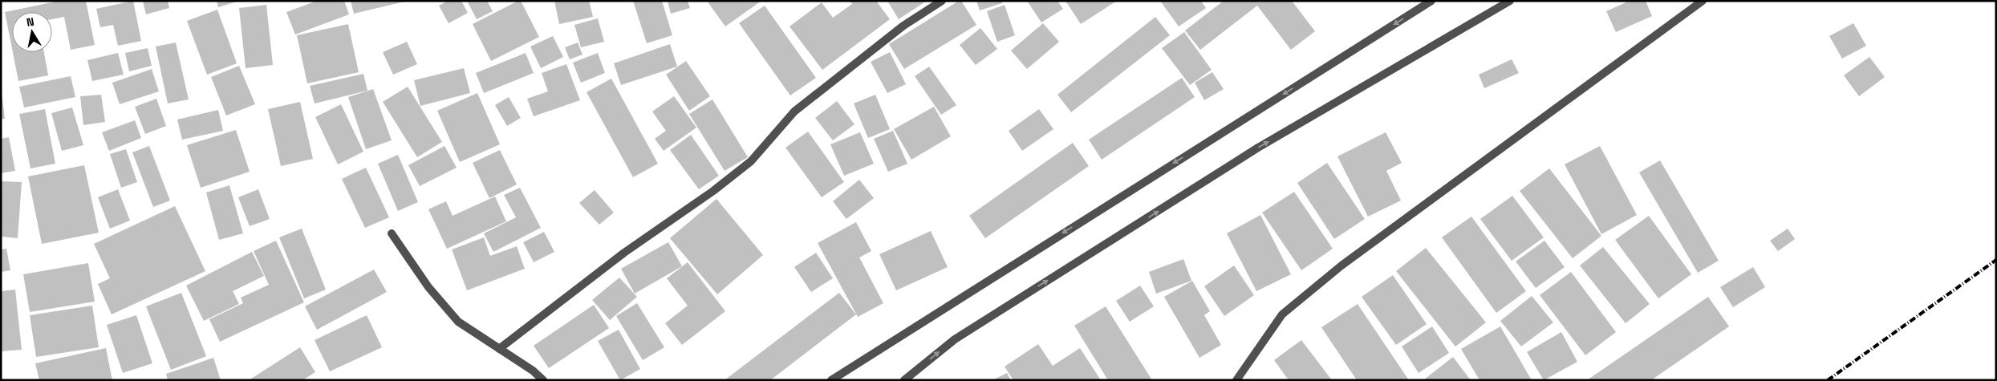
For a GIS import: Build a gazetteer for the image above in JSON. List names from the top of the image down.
{
  "north": "top"
}
